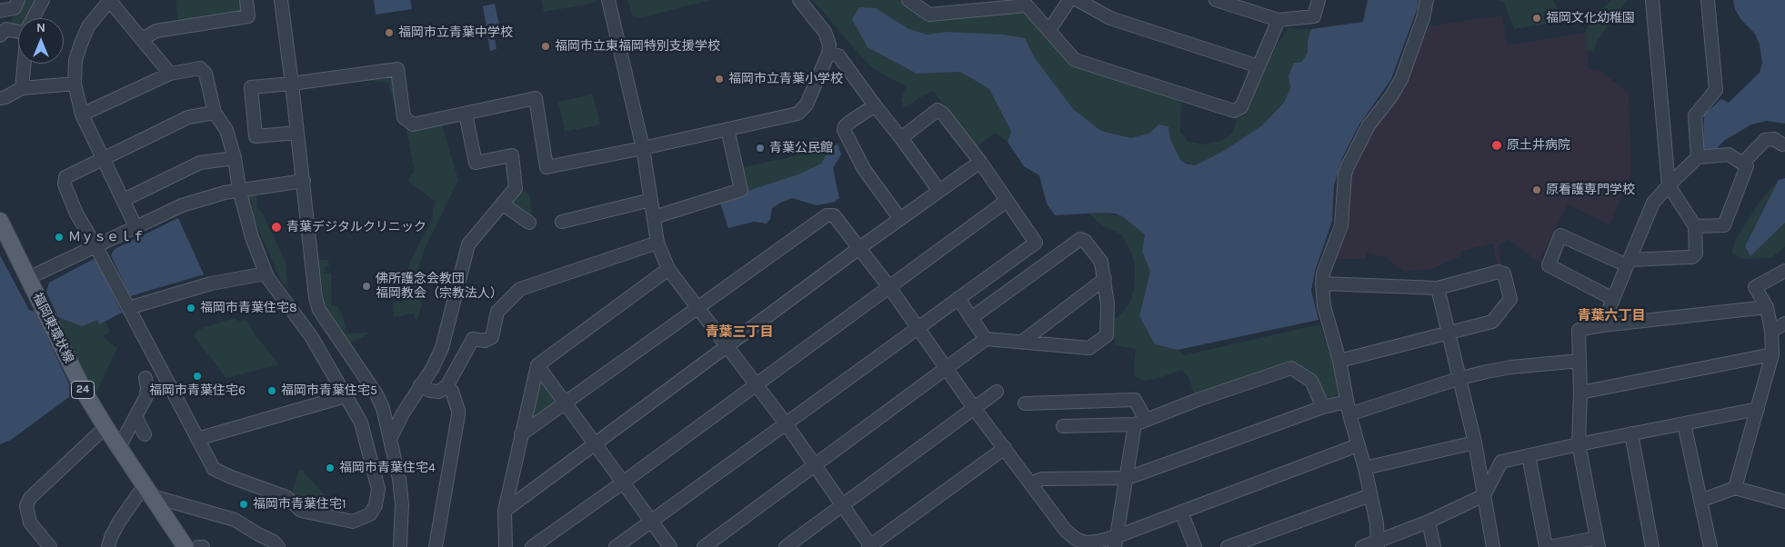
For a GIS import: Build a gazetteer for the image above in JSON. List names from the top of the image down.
{
  "streets": {
    "main road": ["福岡東環状線", "24"]
  },
  "districts": ["青葉六丁目", "青葉三丁目"],
  "places": [
    "福岡文化幼稚園",
    "福岡市立青葉中学校",
    "福岡市立東福岡特別支援学校",
    "福岡市立青葉小学校",
    "原土井病院",
    "青葉公民館",
    "原看護専門学校",
    "青葉デジタルクリニック",
    "Ｍｙｓｅｌｆ",
    "佛所護念会教団 福岡教会（宗教法人）",
    "福岡市青葉住宅8",
    "福岡市青葉住宅6",
    "福岡市青葉住宅5",
    "福岡市青葉住宅4",
    "福岡市青葉住宅1"
  ],
  "north": "top"
}
